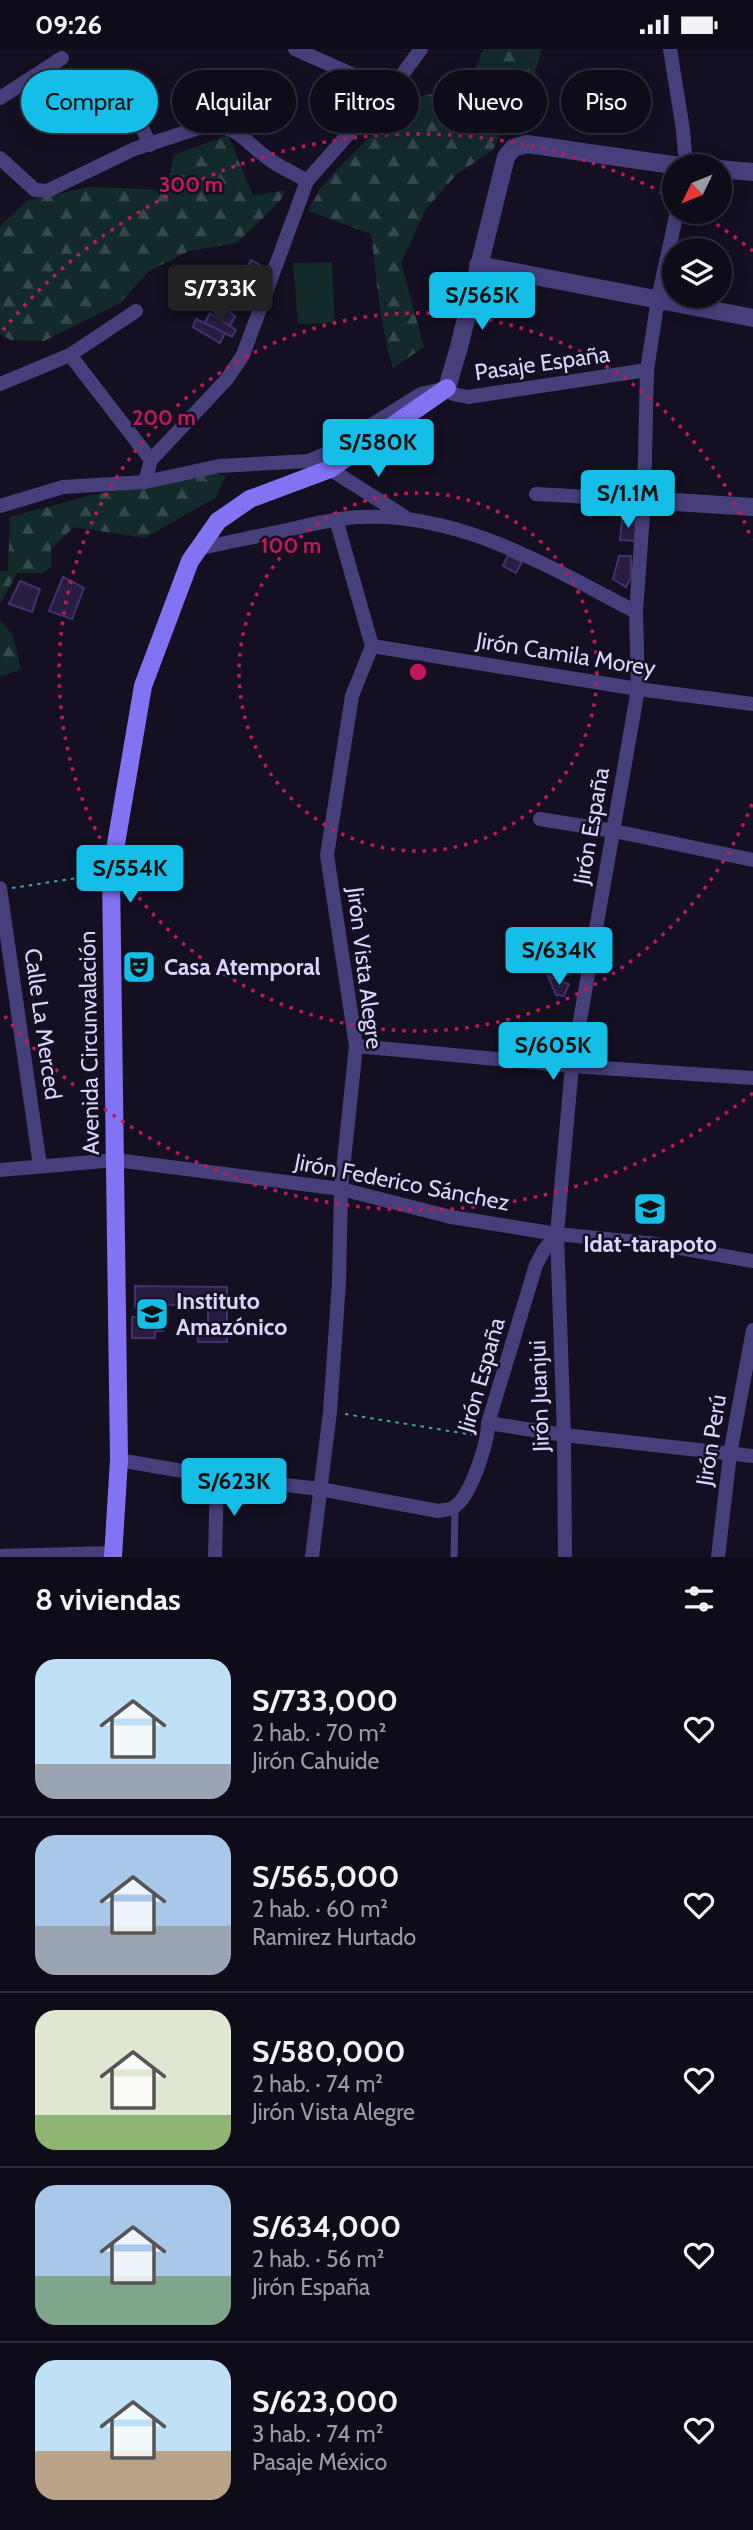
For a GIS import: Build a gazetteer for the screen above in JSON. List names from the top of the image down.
{
  "streets": {
    "main road": ["Avenida Circunvalación"],
    "street": [
      "Pasaje España",
      "Jirón Camila Morey",
      "Jirón España",
      "Jirón Vista Alegre",
      "Calle La Merced",
      "Jirón Federico Sánchez",
      "Jirón Juanjui",
      "Jirón Perú"
    ]
  },
  "crossings": [
    ["Pasaje España", "Jirón España"],
    ["Pasaje España", "Avenida Circunvalación"],
    ["Jirón Camila Morey", "Jirón España"],
    ["Jirón Camila Morey", "Jirón Vista Alegre"],
    ["Jirón España", "Jirón Federico Sánchez"],
    ["Jirón España", "Jirón Juanjui"],
    ["Jirón Vista Alegre", "Jirón Federico Sánchez"],
    ["Calle La Merced", "Jirón Federico Sánchez"],
    ["Avenida Circunvalación", "Jirón Federico Sánchez"],
    ["Jirón Federico Sánchez", "Jirón Juanjui"]
  ],
  "places": {
    "theatre": ["Casa Atemporal"],
    "school or university": ["Idat-tarapoto", "Instituto Amazónico"]
  },
  "north": "bottom left",
  "page": {
    "status": "09:26",
    "chip": [
      "Comprar",
      "Alquilar",
      "Filtros",
      "Nuevo",
      "Piso"
    ],
    "price": [
      "S/733K",
      "S/565K",
      "S/580K",
      "S/1.1M",
      "S/554K",
      "S/634K",
      "S/605K",
      "S/623K"
    ],
    "heading": "8 viviendas",
    "list": [
      {
        "name": "S/733,000",
        "note": "2 hab. · 70 m² · Jirón Cahuide"
      },
      {
        "name": "S/565,000",
        "note": "2 hab. · 60 m² · Ramirez Hurtado"
      },
      {
        "name": "S/580,000",
        "note": "2 hab. · 74 m² · Jirón Vista Alegre"
      },
      {
        "name": "S/634,000",
        "note": "2 hab. · 56 m² · Jirón España"
      },
      {
        "name": "S/623,000",
        "note": "3 hab. · 74 m² · Pasaje México"
      }
    ]
  },
  "rings": ["300 m", "200 m", "100 m"]
}
